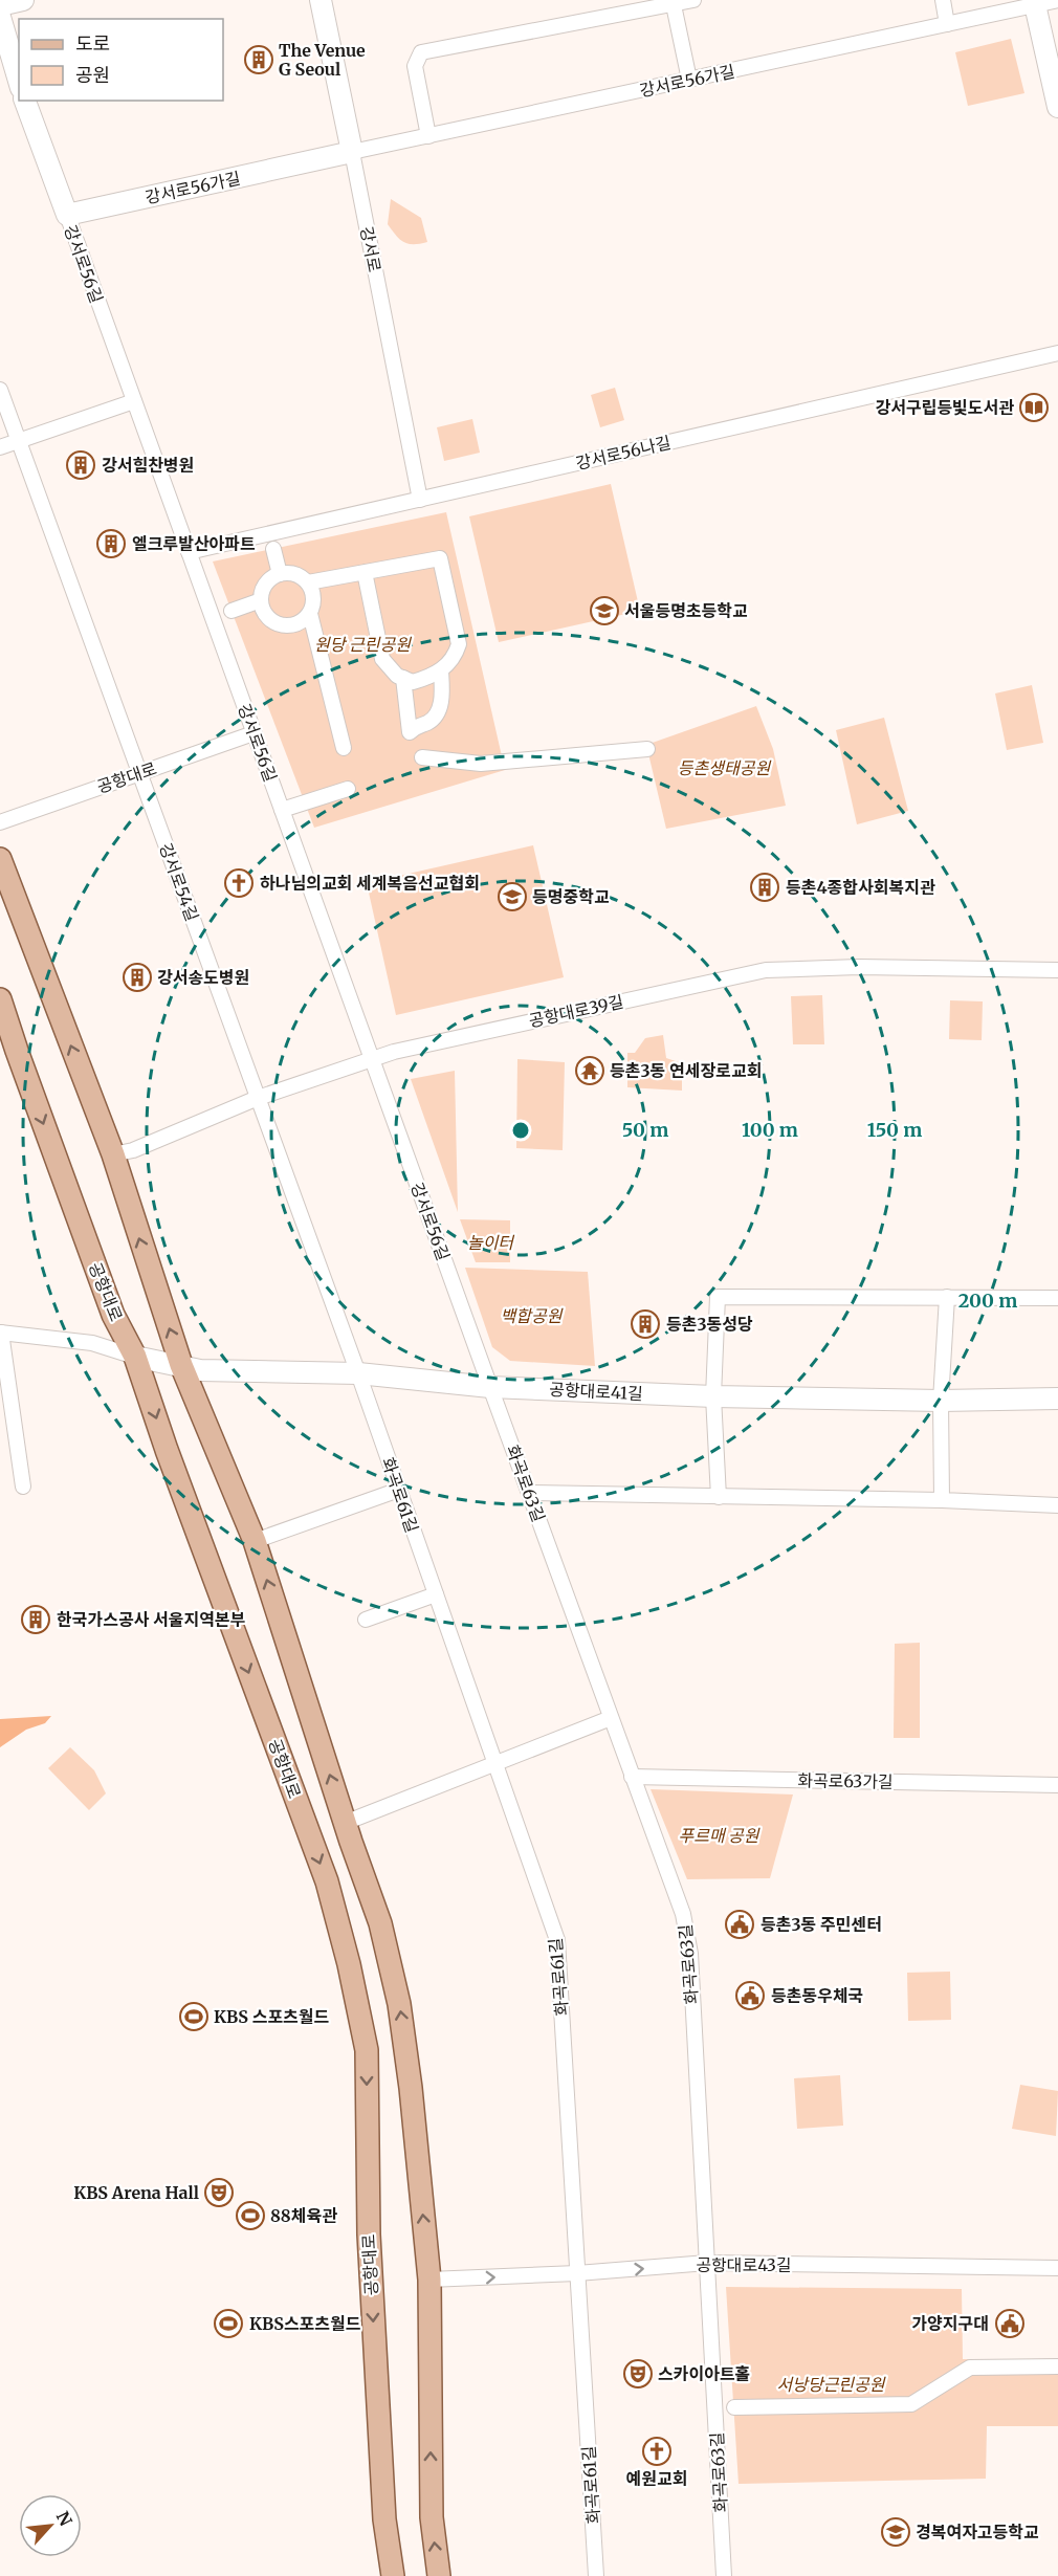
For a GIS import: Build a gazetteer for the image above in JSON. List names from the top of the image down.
{
  "streets": {
    "main road": ["공항대로"],
    "street": [
      "강서로56가길",
      "강서로",
      "강서로56길",
      "강서로56나길",
      "강서로54길",
      "공항대로39길",
      "공항대로41길",
      "화곡로63길",
      "화곡로61길",
      "화곡로63가길",
      "공항대로43길"
    ]
  },
  "crossings": [
    ["강서로56가길", "강서로"],
    ["강서로56가길", "강서로56길"],
    ["강서로", "강서로56나길"],
    ["강서로56길", "강서로56나길"],
    ["강서로56길", "공항대로"],
    ["강서로56길", "공항대로39길"],
    ["강서로56길", "공항대로41길"],
    ["강서로56길", "화곡로63길"],
    ["공항대로", "강서로54길"],
    ["공항대로", "공항대로41길"],
    ["강서로54길", "공항대로39길"],
    ["강서로54길", "공항대로41길"],
    ["강서로54길", "화곡로61길"],
    ["공항대로41길", "화곡로63길"],
    ["공항대로41길", "화곡로61길"],
    ["화곡로63길", "화곡로63가길"],
    ["화곡로63길", "공항대로43길"],
    ["화곡로61길", "공항대로43길"]
  ],
  "one_way": ["공항대로", "공항대로43길"],
  "parks": [
    "원당 근린공원",
    "등촌생태공원",
    "놀이터",
    "백합공원",
    "푸르매 공원",
    "서낭당근린공원"
  ],
  "places": {
    "building": [
      "The Venue G Seoul",
      "강서힘찬병원",
      "엘크루발산아파트",
      "등촌4종합사회복지관",
      "강서송도병원",
      "등촌3동성당",
      "한국가스공사 서울지역본부"
    ],
    "library": ["강서구립등빛도서관"],
    "school or university": ["서울등명초등학교", "등명중학교", "경복여자고등학교"],
    "church": ["하나님의교회 세계복음선교협회", "예원교회"],
    "temple": ["등촌3동 연세장로교회"],
    "public building": ["등촌3동 주민센터", "등촌동우체국", "가양지구대"],
    "sports": ["KBS 스포츠월드", "88체육관", "KBS스포츠월드"],
    "theatre": ["KBS Arena Hall", "스카이아트홀"]
  },
  "legend": ["도로", "공원"],
  "north": "top right",
  "rings": [
    "50 m",
    "100 m",
    "150 m",
    "200 m"
  ]
}
